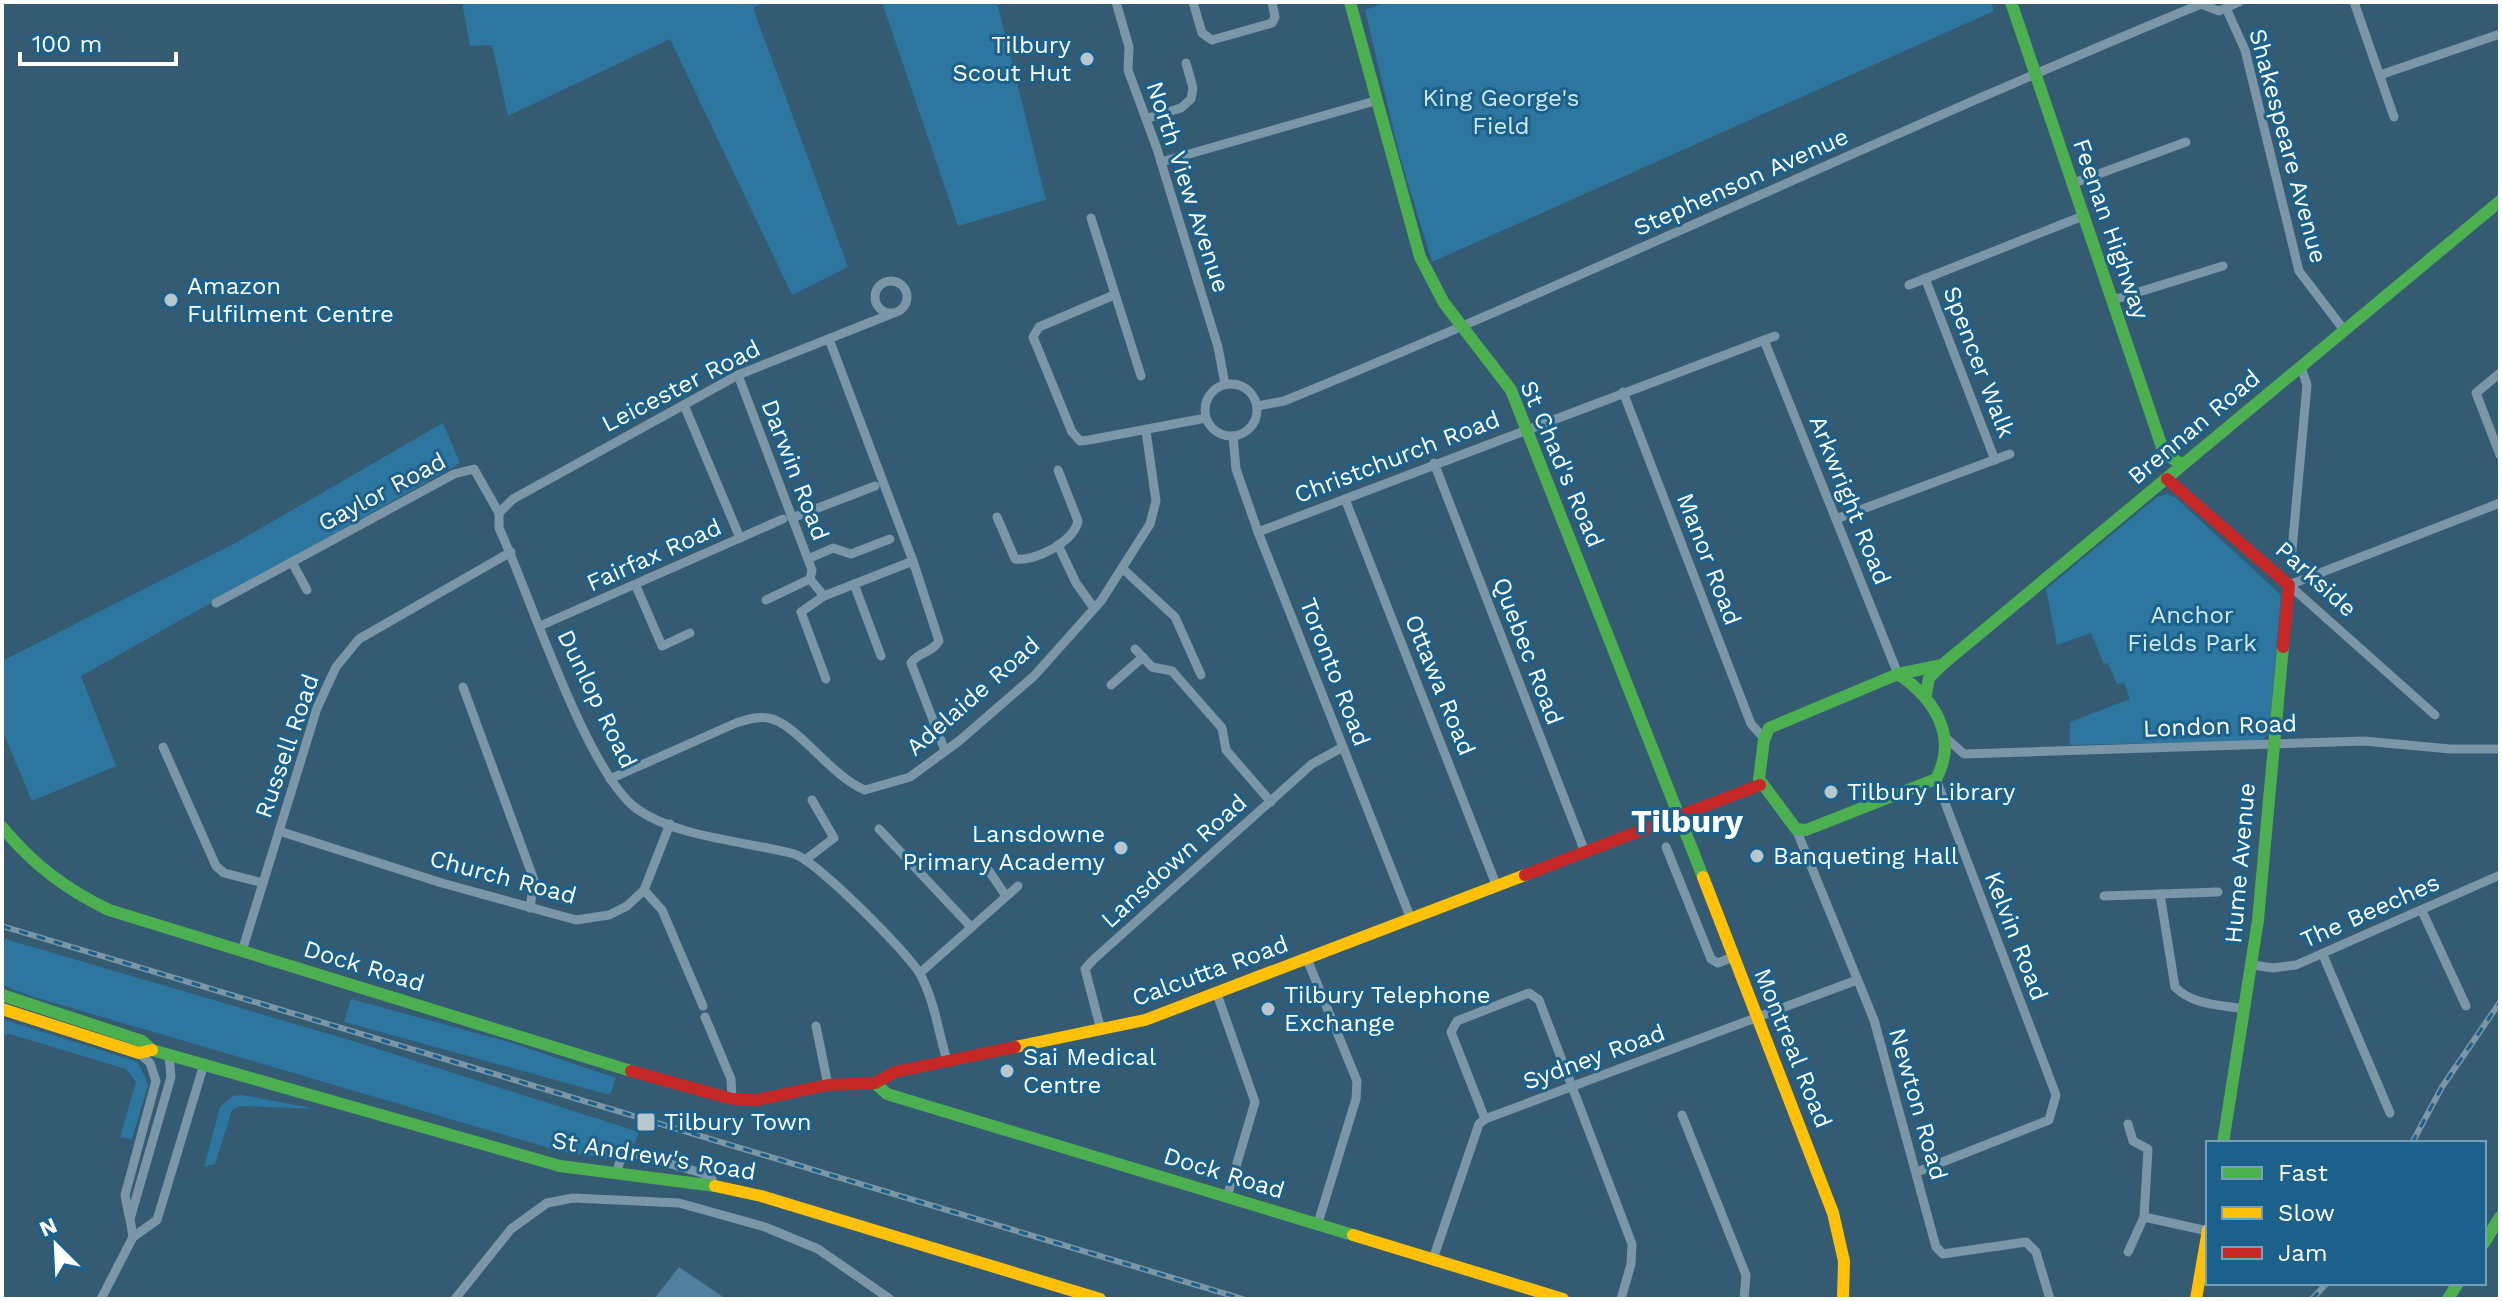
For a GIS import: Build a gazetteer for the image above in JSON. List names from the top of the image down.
{
  "streets": {
    "main road": [
      "Feenan Highway",
      "Brennan Road",
      "St Chad's Road",
      "Parkside",
      "Hume Avenue",
      "Dock Road",
      "Calcutta Road",
      "Montreal Road",
      "St Andrew's Road"
    ],
    "street": [
      "Shakespeare Avenue",
      "Stephenson Avenue",
      "North View Avenue",
      "Spencer Walk",
      "Leicester Road",
      "Christchurch Road",
      "Darwin Road",
      "Gaylor Road",
      "Arkwright Road",
      "Fairfax Road",
      "Manor Road",
      "Quebec Road",
      "Toronto Road",
      "Ottawa Road",
      "Adelaide Road",
      "Dunlop Road",
      "London Road",
      "Russell Road",
      "Lansdown Road",
      "Church Road",
      "The Beeches",
      "Kelvin Road",
      "Sydney Road",
      "Newton Road"
    ]
  },
  "crossings": [
    ["Shakespeare Avenue", "Brennan Road"],
    ["Stephenson Avenue", "North View Avenue"],
    ["Stephenson Avenue", "Feenan Highway"],
    ["Stephenson Avenue", "St Chad's Road"],
    ["Stephenson Avenue", "Toronto Road"],
    ["North View Avenue", "Toronto Road"],
    ["Feenan Highway", "Spencer Walk"],
    ["Feenan Highway", "Brennan Road"],
    ["Spencer Walk", "Arkwright Road"],
    ["Leicester Road", "Darwin Road"],
    ["Leicester Road", "Gaylor Road"],
    ["Leicester Road", "Dunlop Road"],
    ["Brennan Road", "Parkside"],
    ["Christchurch Road", "St Chad's Road"],
    ["Christchurch Road", "Arkwright Road"],
    ["Christchurch Road", "Manor Road"],
    ["Christchurch Road", "Quebec Road"],
    ["Christchurch Road", "Toronto Road"],
    ["Christchurch Road", "Ottawa Road"],
    ["St Chad's Road", "Calcutta Road"],
    ["St Chad's Road", "Montreal Road"],
    ["Darwin Road", "Fairfax Road"],
    ["Gaylor Road", "Dunlop Road"],
    ["Fairfax Road", "Dunlop Road"],
    ["Parkside", "Hume Avenue"],
    ["Quebec Road", "Calcutta Road"],
    ["Toronto Road", "Lansdown Road"],
    ["Toronto Road", "Calcutta Road"],
    ["Ottawa Road", "Calcutta Road"],
    ["Adelaide Road", "Dunlop Road"],
    ["Dunlop Road", "Russell Road"],
    ["Dunlop Road", "Calcutta Road"],
    ["London Road", "Hume Avenue"],
    ["Russell Road", "Church Road"],
    ["Russell Road", "Dock Road"],
    ["Lansdown Road", "Calcutta Road"],
    ["Hume Avenue", "The Beeches"],
    ["Kelvin Road", "Newton Road"],
    ["Dock Road", "Calcutta Road"],
    ["Calcutta Road", "Montreal Road"],
    ["Montreal Road", "Sydney Road"],
    ["Sydney Road", "Newton Road"]
  ],
  "districts": ["Tilbury"],
  "parks": ["King George's Field", "Anchor Fields Park"],
  "places": {
    "other": [
      "Tilbury Scout Hut",
      "Amazon Fulfilment Centre",
      "Tilbury Library",
      "Lansdowne Primary Academy",
      "Banqueting Hall",
      "Tilbury Telephone Exchange",
      "Sai Medical Centre"
    ],
    "transit": ["Tilbury Town"]
  },
  "legend": ["Fast", "Slow", "Jam"],
  "scale_bar": "100 m",
  "north": "top left"
}
